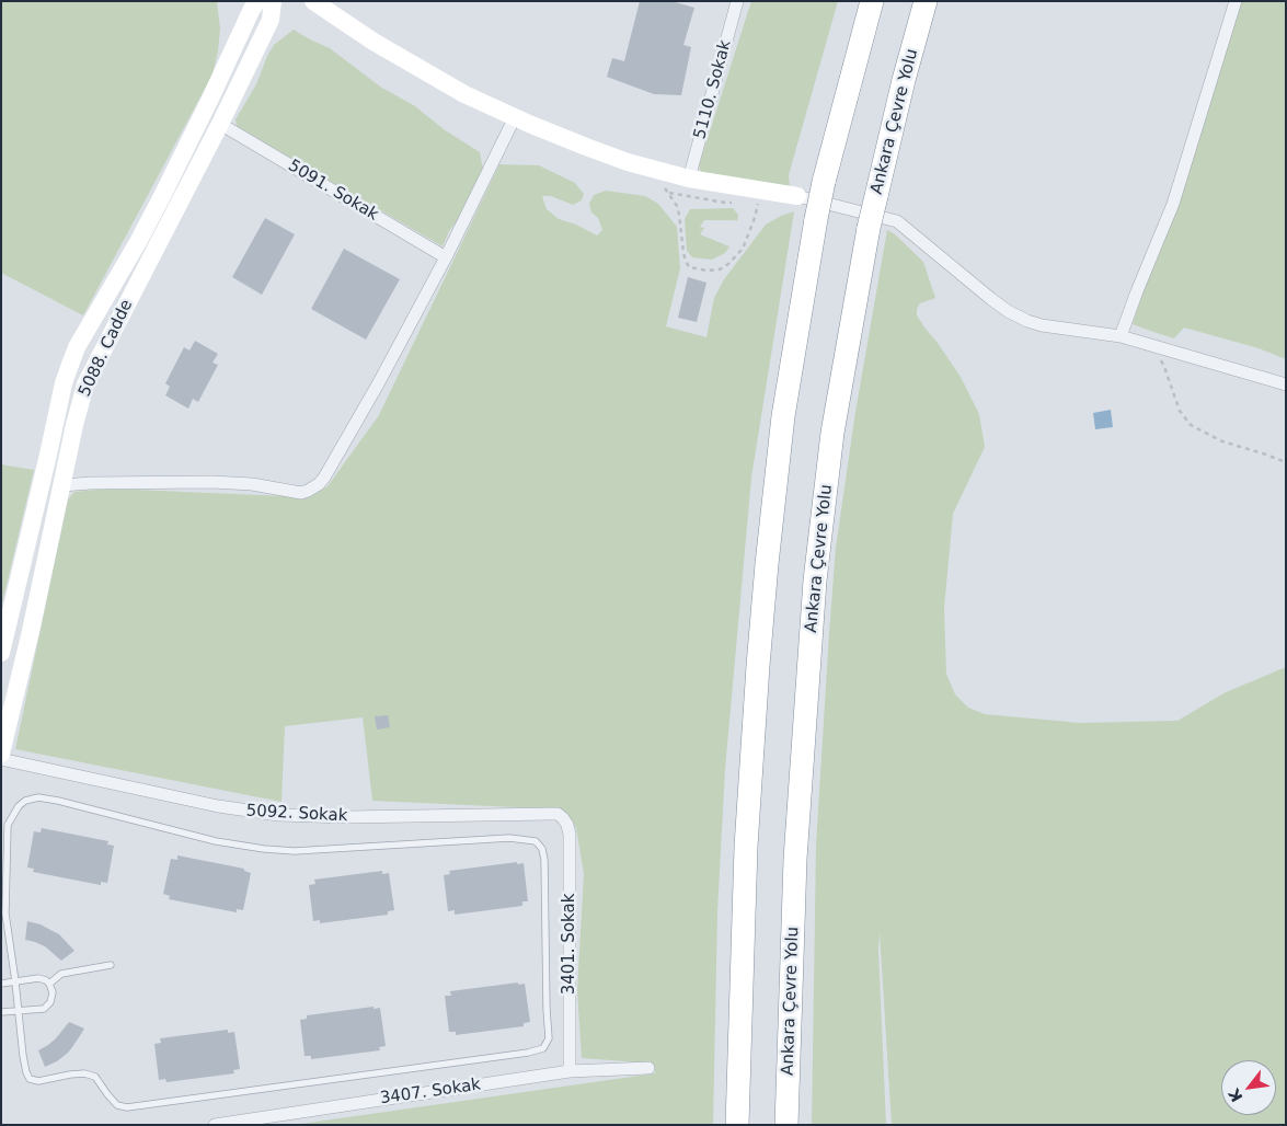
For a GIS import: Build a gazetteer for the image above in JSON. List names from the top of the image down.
{
  "streets": {
    "highway": ["Ankara Çevre Yolu"],
    "street": [
      "5110. Sokak",
      "5091. Sokak",
      "5088. Cadde",
      "5092. Sokak",
      "3401. Sokak",
      "3407. Sokak"
    ]
  },
  "crossings": [
    ["5091. Sokak", "5088. Cadde"],
    ["5092. Sokak", "3401. Sokak"],
    ["3401. Sokak", "3407. Sokak"]
  ],
  "north": "bottom left"
}
